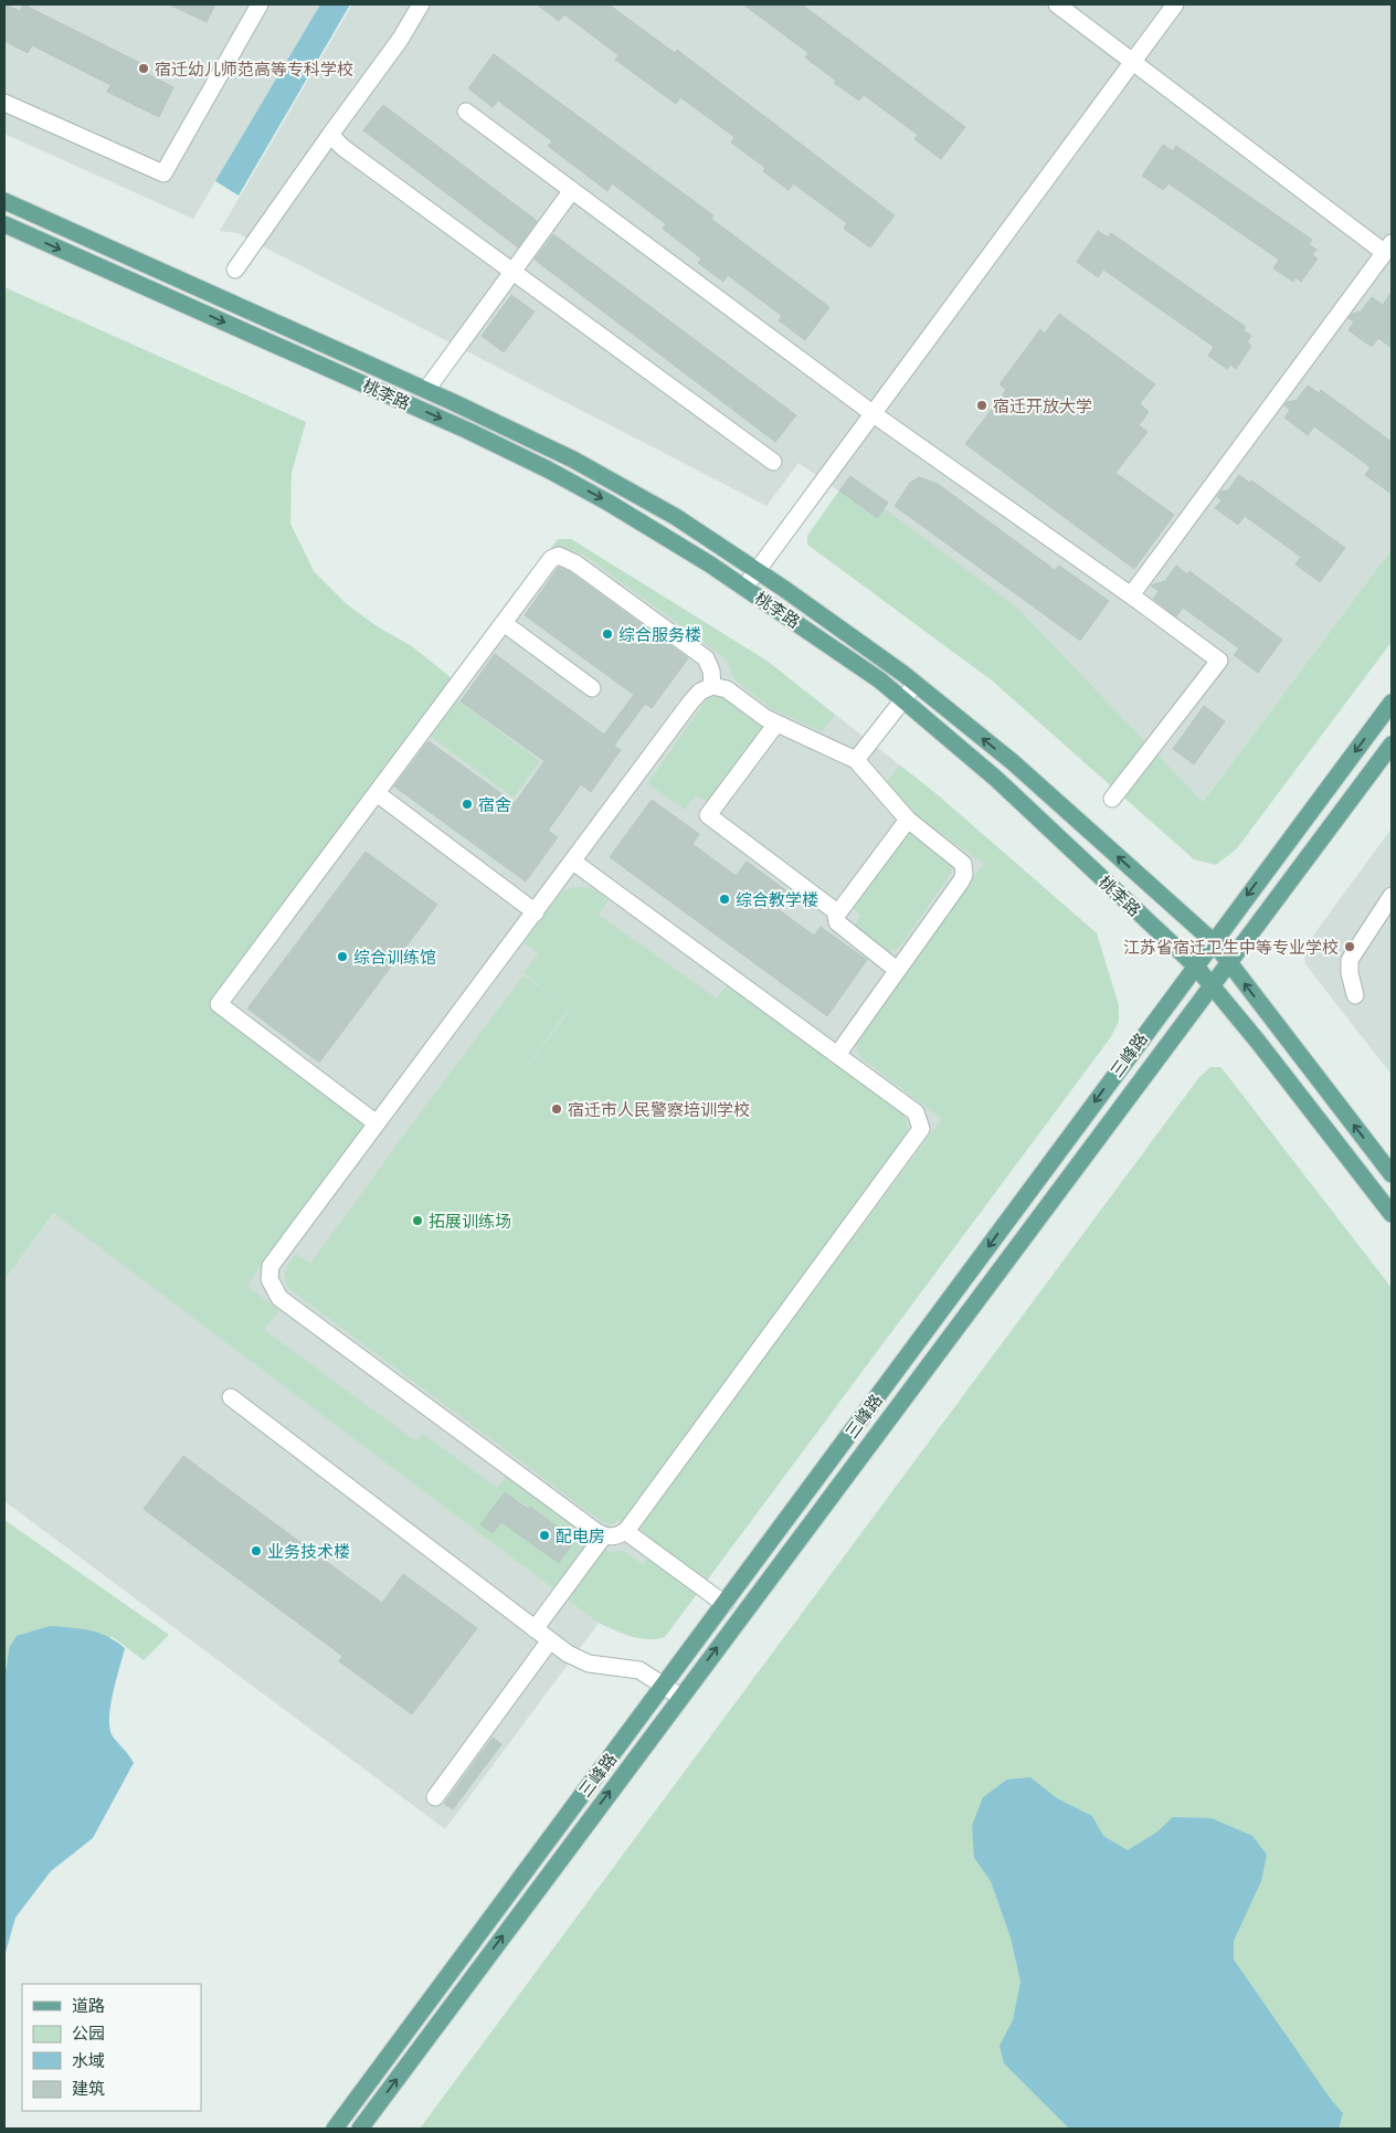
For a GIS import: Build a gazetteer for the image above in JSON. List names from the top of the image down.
{
  "streets": {
    "main road": ["桃李路", "三峰路"]
  },
  "crossings": [
    ["桃李路", "三峰路"]
  ],
  "places": [
    "宿迁幼儿师范高等专科学校",
    "宿迁开放大学",
    "综合服务楼",
    "宿舍",
    "综合教学楼",
    "江苏省宿迁卫生中等专业学校",
    "综合训练馆",
    "宿迁市人民警察培训学校",
    "拓展训练场",
    "配电房",
    "业务技术楼"
  ],
  "legend": [
    "道路",
    "公园",
    "水域",
    "建筑"
  ]
}
